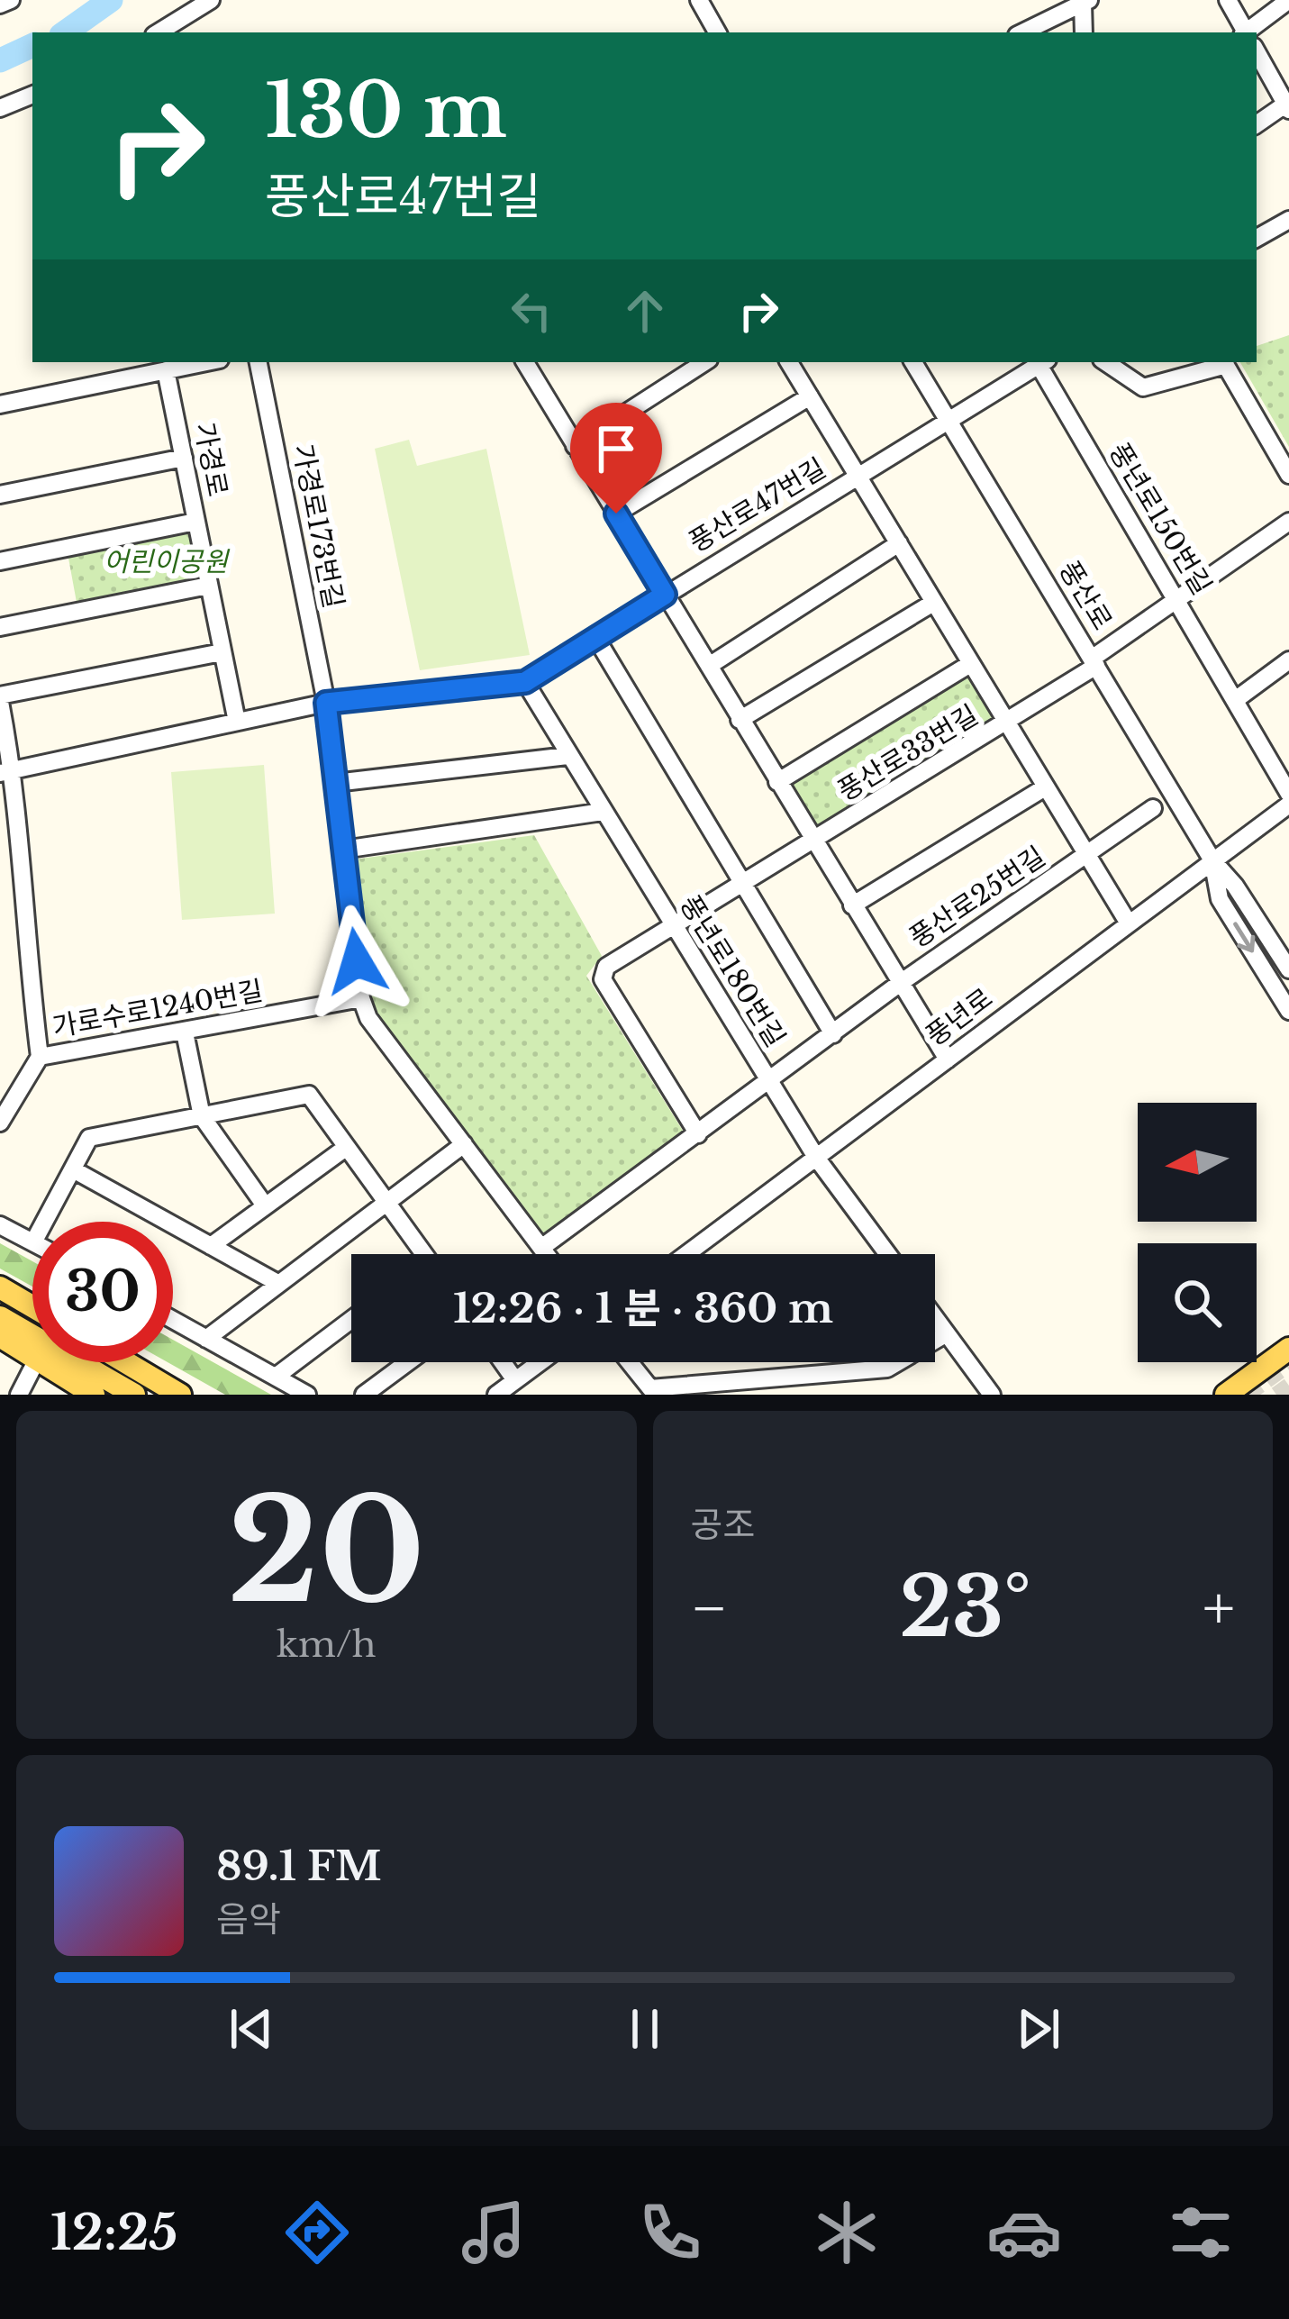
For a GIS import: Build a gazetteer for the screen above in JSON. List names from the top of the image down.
{
  "streets": {
    "street": [
      "가경로",
      "풍산로47번길",
      "풍년로150번길",
      "가경로173번길",
      "풍산로",
      "풍산로33번길",
      "풍산로25번길",
      "풍년로180번길",
      "가로수로1240번길",
      "풍년로"
    ]
  },
  "crossings": [
    ["가경로", "풍산로47번길"],
    ["풍산로47번길", "풍년로150번길"],
    ["풍산로47번길", "가경로173번길"],
    ["풍산로47번길", "풍산로"],
    ["풍산로47번길", "풍년로180번길"],
    ["풍년로150번길", "풍산로33번길"],
    ["가경로173번길", "가로수로1240번길"],
    ["풍산로", "풍산로33번길"],
    ["풍산로", "풍년로"],
    ["풍산로33번길", "풍년로180번길"],
    ["풍산로25번길", "풍년로180번길"],
    ["풍년로180번길", "풍년로"]
  ],
  "parks": ["어린이공원"],
  "north": "left",
  "page": {
    "turn": ["130 m", "풍산로47번길"],
    "limit": "30",
    "trip": "12:26 · 1 분 · 360 m",
    "tile": [
      ["20", "km/h"],
      "공조"
    ],
    "heat": ["−", "23°", "+"],
    "song": ["89.1 FM", "음악"],
    "tabs": "12:25"
  }
}
